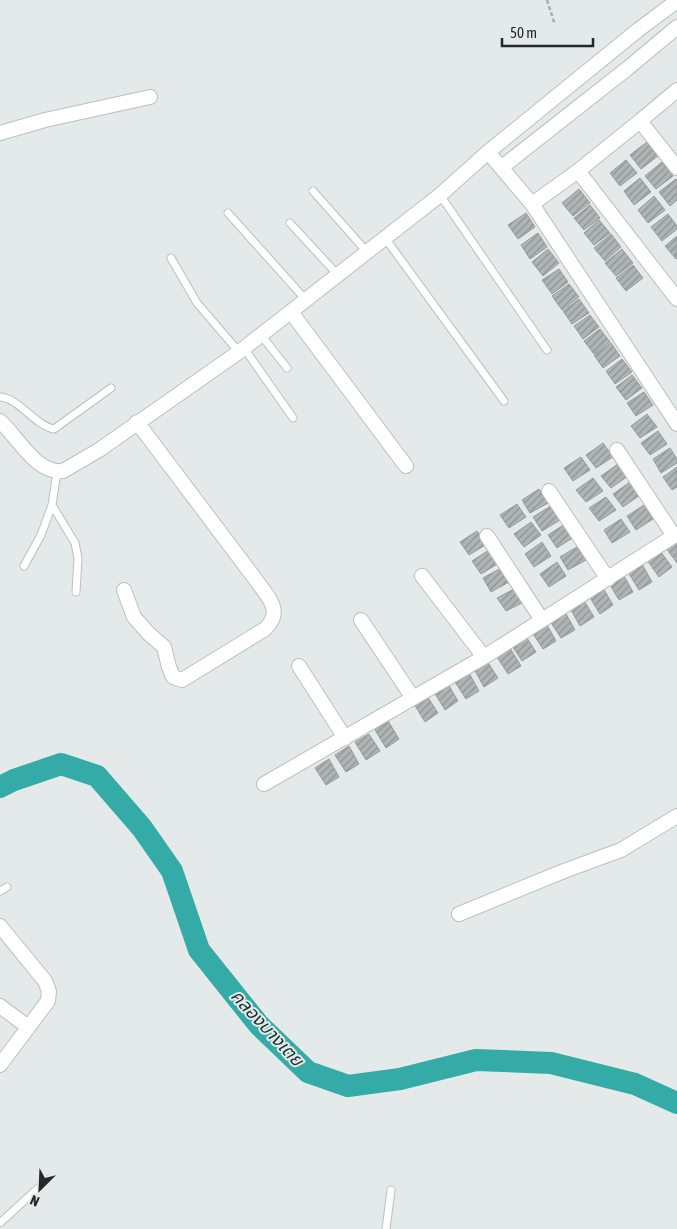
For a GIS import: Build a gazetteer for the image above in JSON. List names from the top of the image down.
{
  "water": ["คลองบางเตย"],
  "scale_bar": "50 m",
  "north": "bottom left"
}
